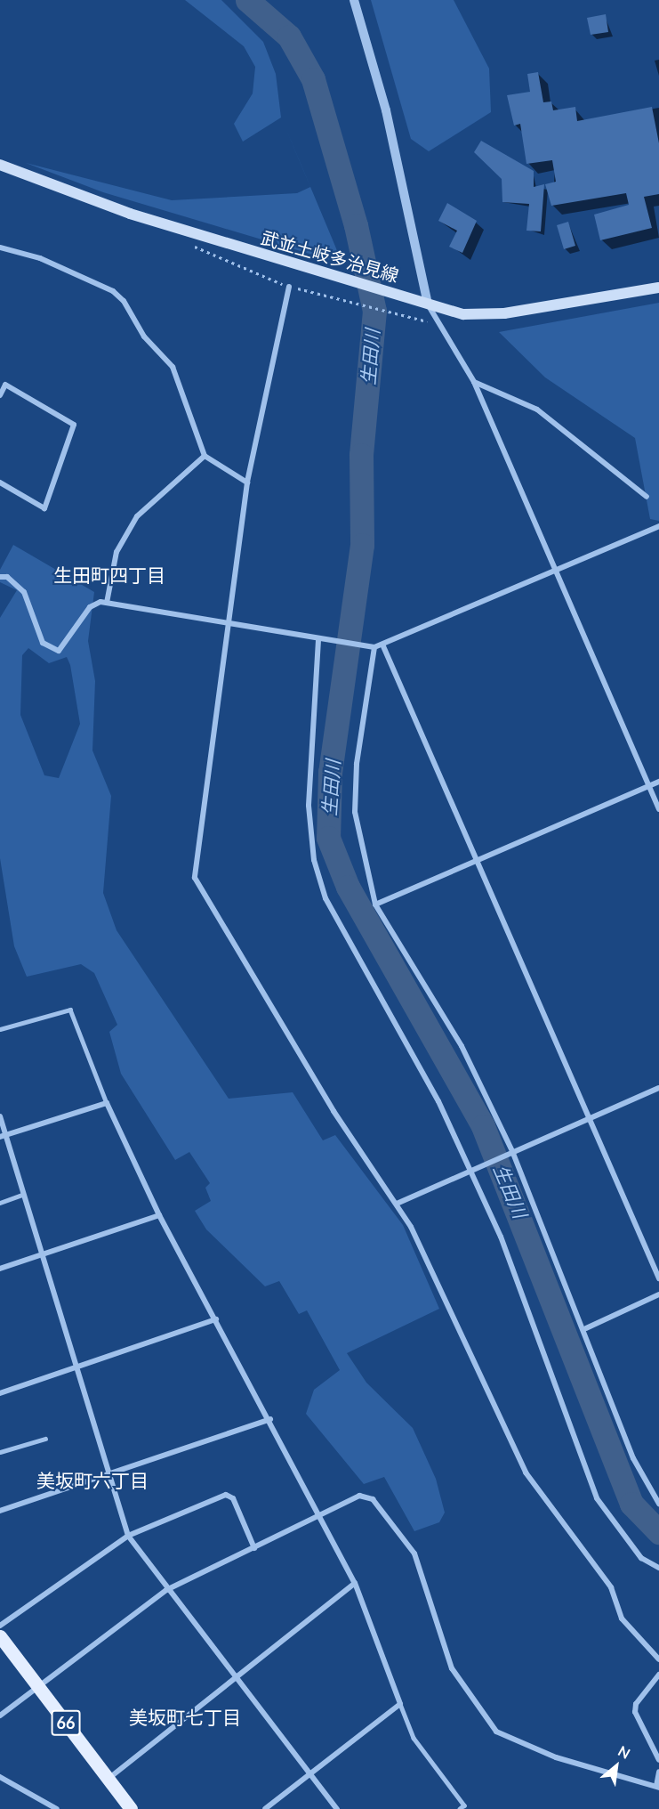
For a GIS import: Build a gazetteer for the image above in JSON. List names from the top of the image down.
{
  "streets": {
    "main road": ["武並土岐多治見線", "66"]
  },
  "districts": ["生田町四丁目", "美坂町六丁目", "美坂町七丁目"],
  "water": ["生田川"],
  "north": "top right"
}
